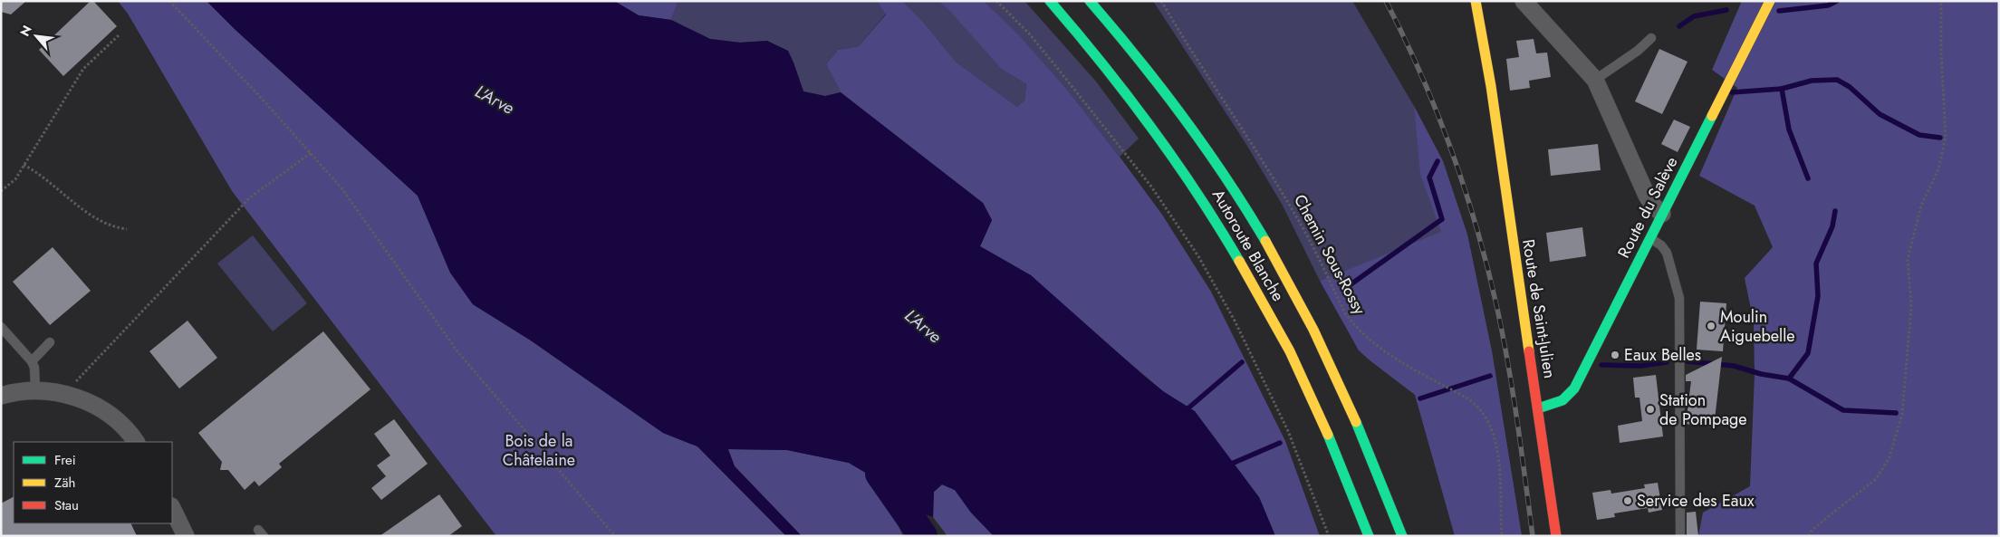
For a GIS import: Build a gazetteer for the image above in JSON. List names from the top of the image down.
{
  "streets": {
    "main road": ["Route du Salève", "Autoroute Blanche", "Route de Saint-Julien"],
    "path": ["Chemin Sous-Rossy"]
  },
  "crossings": [
    ["Route du Salève", "Route de Saint-Julien"]
  ],
  "water": ["L'Arve"],
  "parks": ["Bois de la Châtelaine"],
  "places": [
    "Moulin Aiguebelle",
    "Eaux Belles",
    "Station de Pompage",
    "Service des Eaux"
  ],
  "legend": ["Frei", "Zäh", "Stau"],
  "north": "top left"
}
